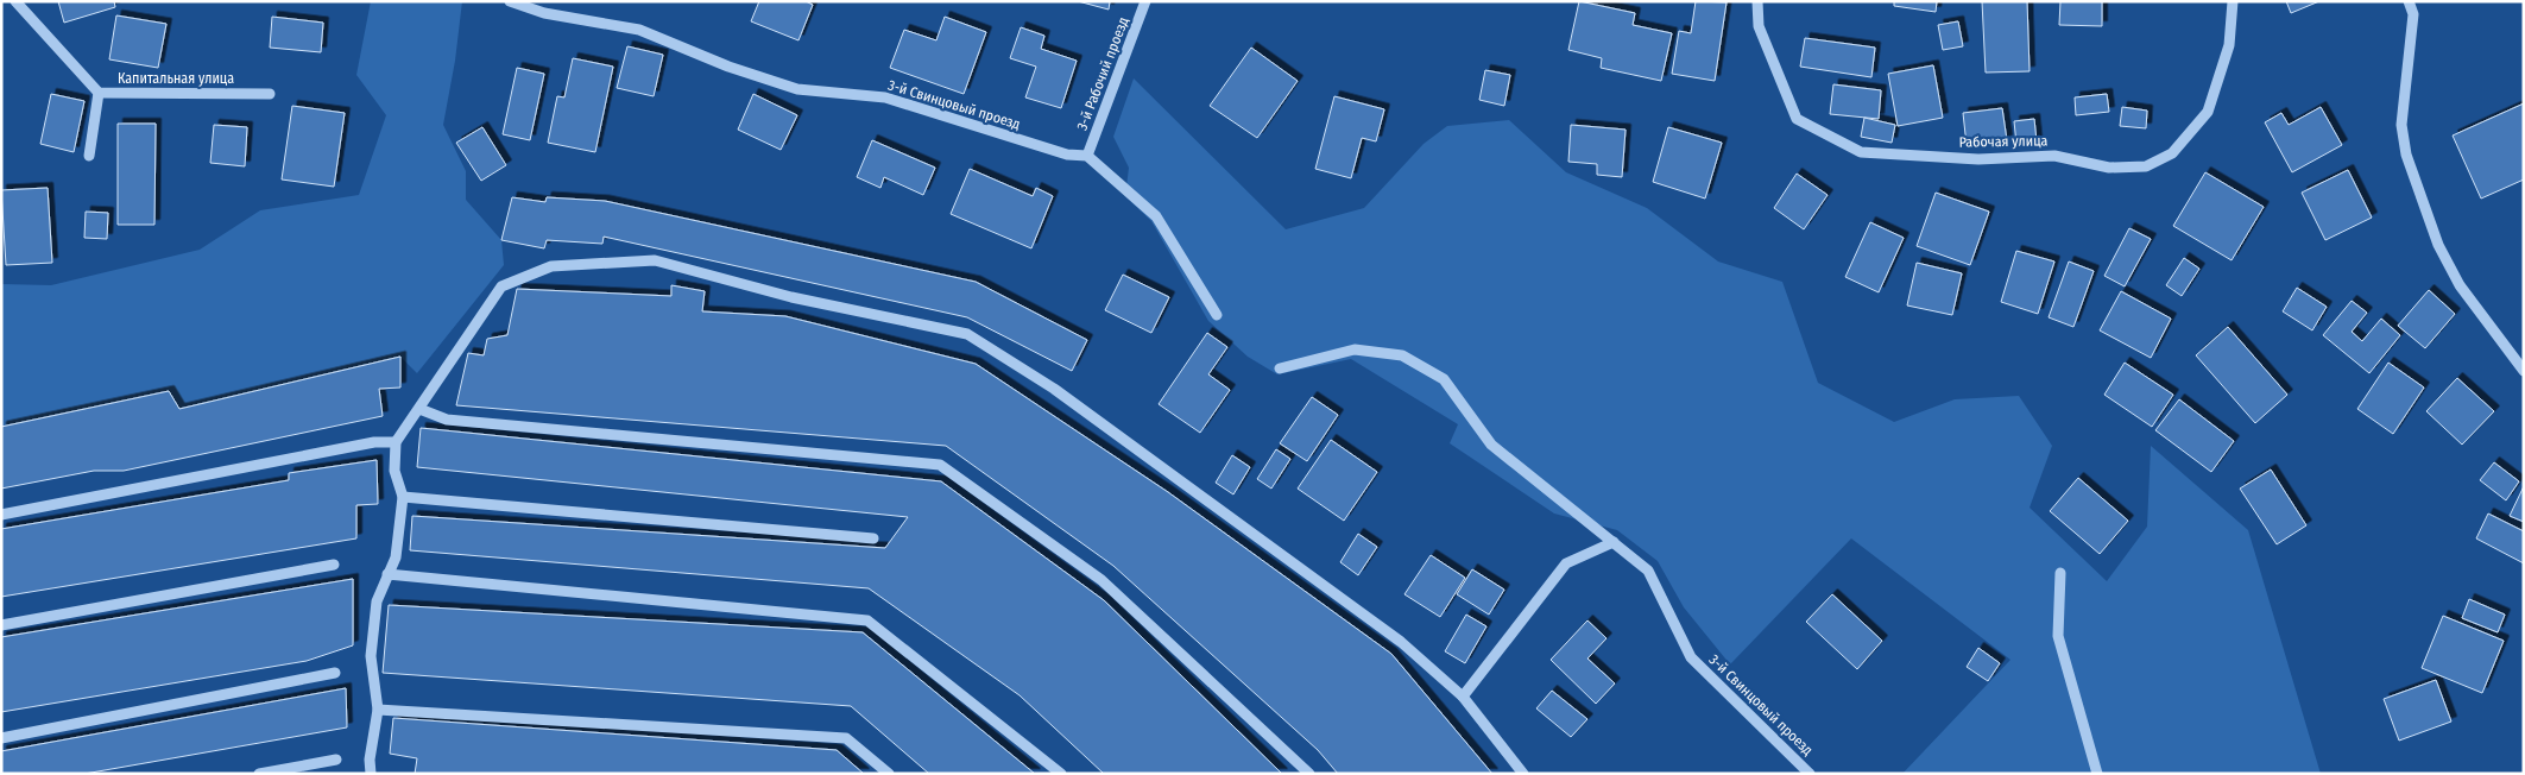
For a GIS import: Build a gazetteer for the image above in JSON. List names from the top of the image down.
{
  "streets": {
    "street": [
      "3-й Рабочий проезд",
      "Капитальная улица",
      "3-й Свинцовый проезд",
      "Рабочая улица"
    ]
  },
  "crossings": [
    ["3-й Рабочий проезд", "3-й Свинцовый проезд"]
  ]
}
